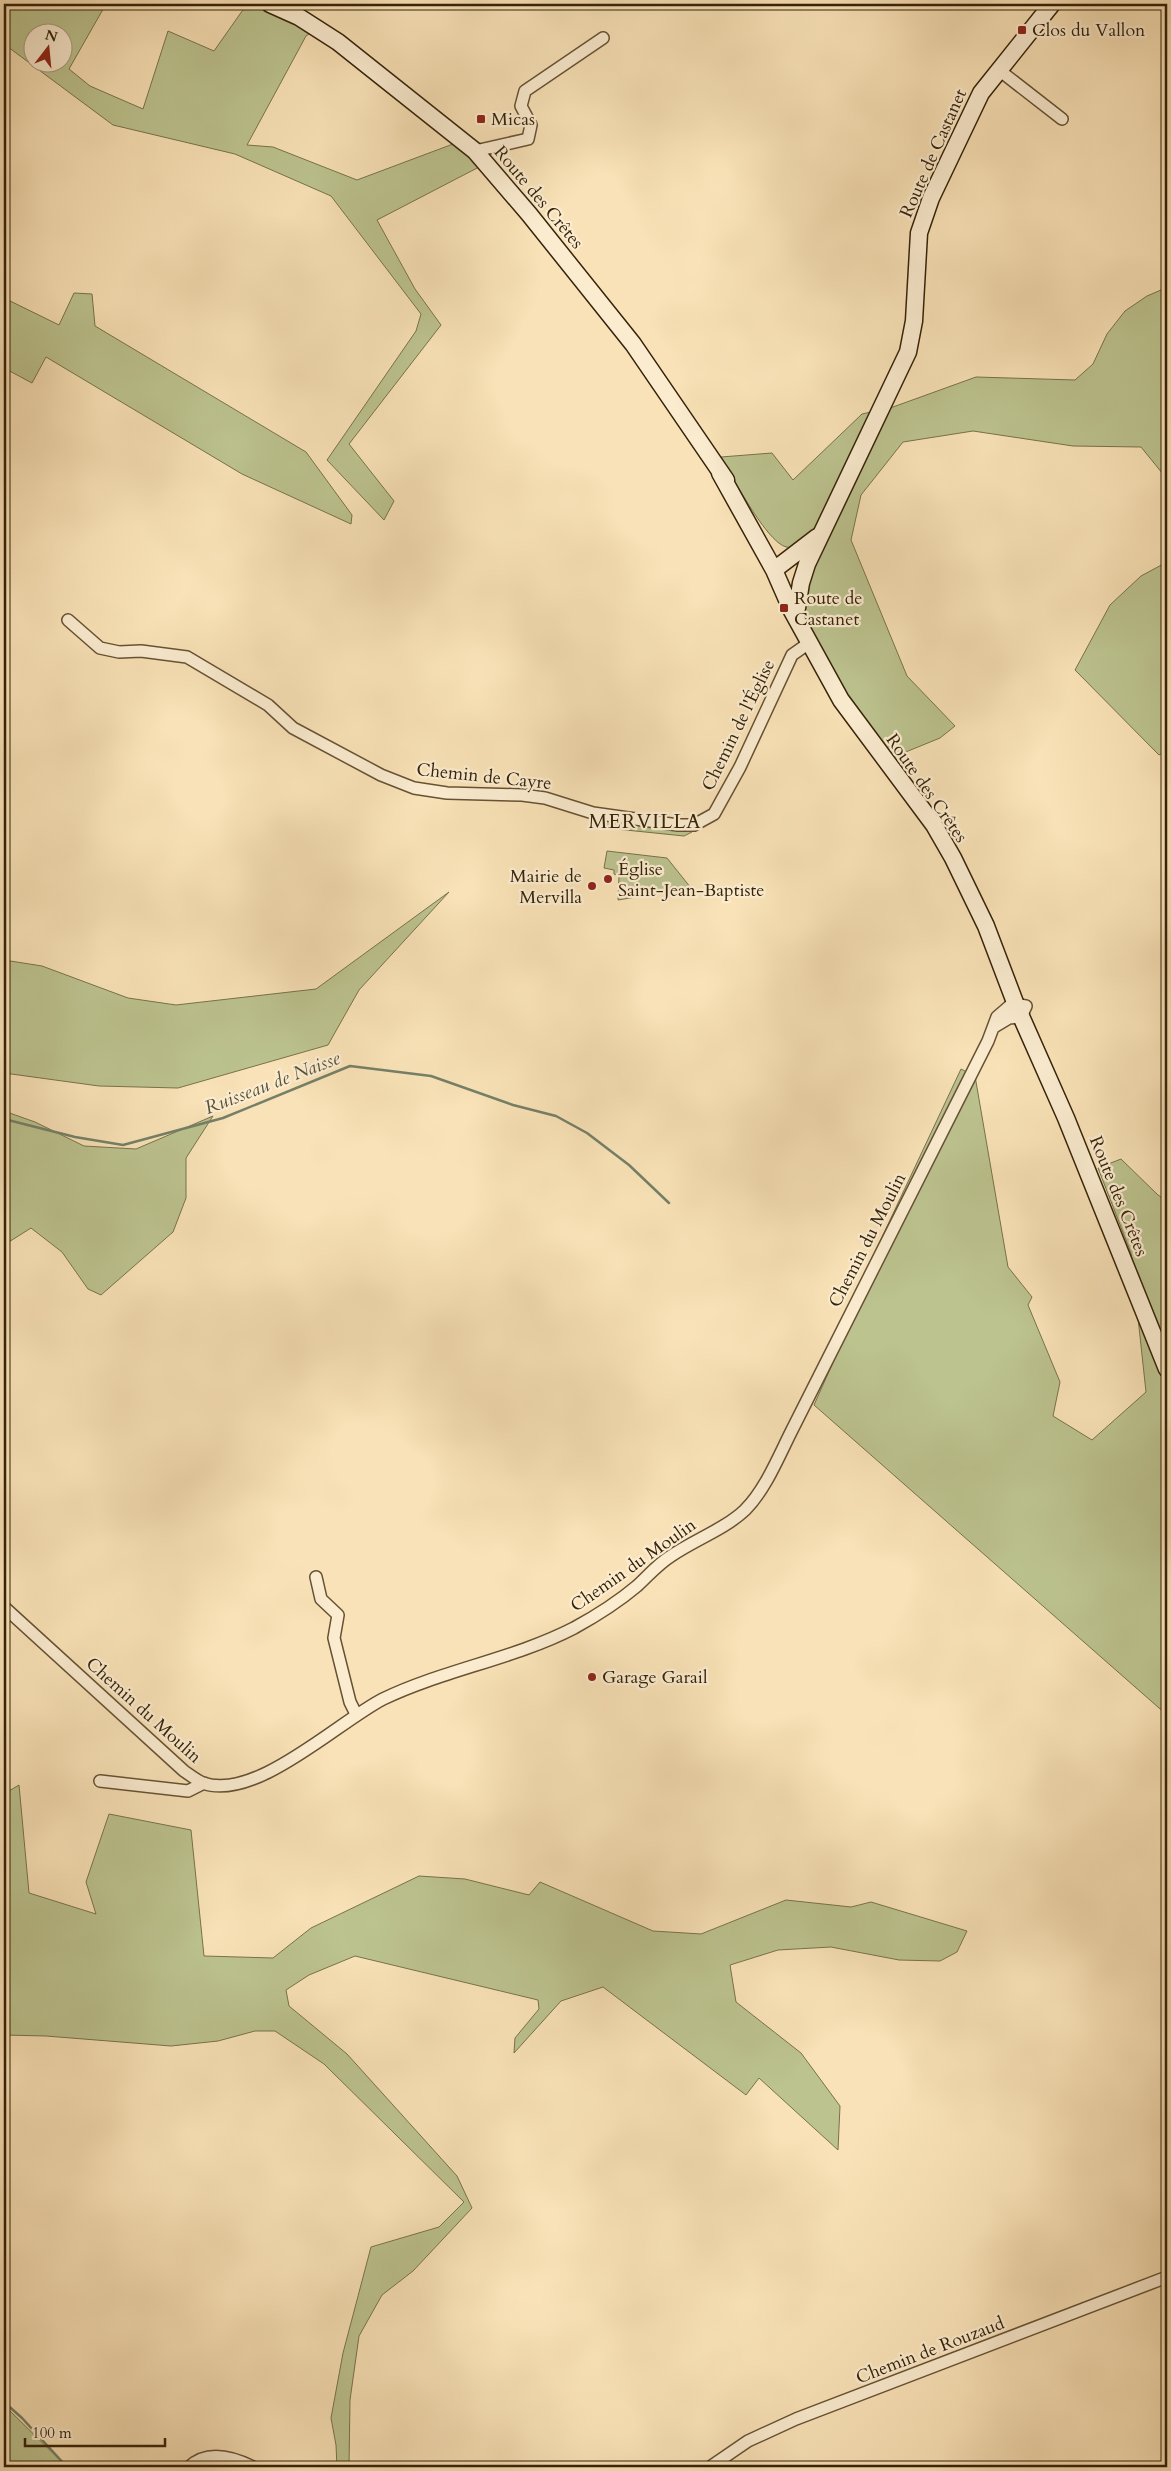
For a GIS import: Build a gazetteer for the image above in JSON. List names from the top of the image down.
{
  "streets": {
    "street": [
      "Route de Castanet",
      "Route des Crêtes",
      "Chemin de l'Église",
      "Chemin de Cayre",
      "Chemin du Moulin",
      "Chemin de Rouzaud"
    ]
  },
  "crossings": [
    ["Route de Castanet", "Route des Crêtes"],
    ["Route des Crêtes", "Chemin de l'Église"],
    ["Route des Crêtes", "Chemin du Moulin"],
    ["Chemin de l'Église", "Chemin de Cayre"]
  ],
  "districts": ["MERVILLA"],
  "water": ["Ruisseau de Naisse"],
  "places": {
    "transit": ["Clos du Vallon", "Micas", "Route de Castanet"],
    "other": ["Église Saint-Jean-Baptiste", "Mairie de Mervilla", "Garage Garail"]
  },
  "scale_bar": "100 m",
  "north": "top"
}
